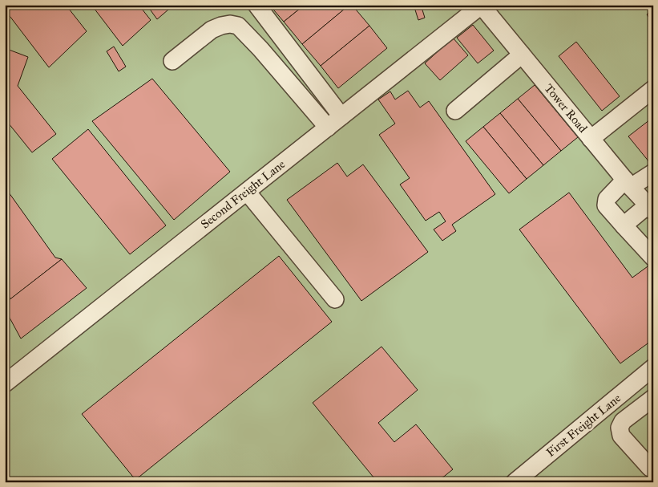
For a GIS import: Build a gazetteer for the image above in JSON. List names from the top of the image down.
{
  "streets": {
    "lane": ["Tower Road", "Second Freight Lane", "First Freight Lane"]
  },
  "crossings": [
    ["Tower Road", "Second Freight Lane"]
  ]
}
